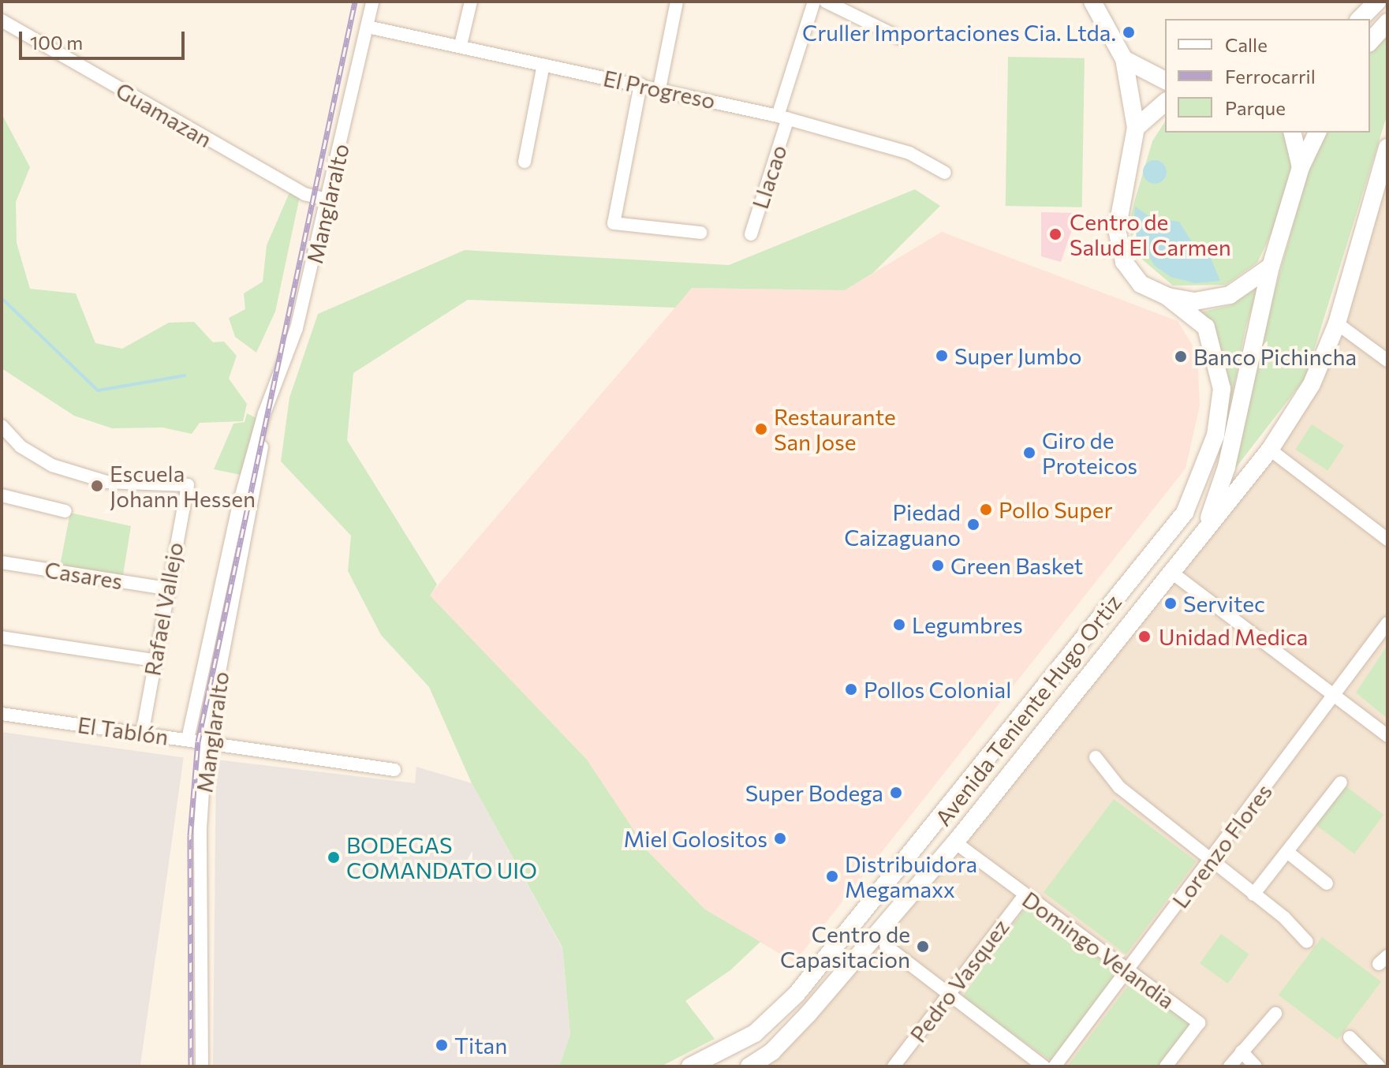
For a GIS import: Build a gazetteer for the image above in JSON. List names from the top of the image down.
{
  "streets": {
    "main road": ["Avenida Teniente Hugo Ortiz"],
    "street": [
      "El Progreso",
      "Guamazan",
      "Llacao",
      "Manglaralto",
      "Casares",
      "Rafael Vallejo",
      "El Tablón",
      "Lorenzo Flores",
      "Domingo Velandia",
      "Pedro Vasquez"
    ]
  },
  "crossings": [
    ["El Progreso", "Llacao"],
    ["El Progreso", "Manglaralto"],
    ["Guamazan", "Manglaralto"],
    ["Manglaralto", "El Tablón"],
    ["Casares", "Rafael Vallejo"],
    ["Rafael Vallejo", "El Tablón"],
    ["Avenida Teniente Hugo Ortiz", "Domingo Velandia"],
    ["Lorenzo Flores", "Domingo Velandia"],
    ["Domingo Velandia", "Pedro Vasquez"]
  ],
  "places": [
    "Cruller Importaciones Cia. Ltda.",
    "Centro de Salud El Carmen",
    "Super Jumbo",
    "Banco Pichincha",
    "Restaurante San Jose",
    "Giro de Proteicos",
    "Escuela Johann Hessen",
    "Pollo Super",
    "Piedad Caizaguano",
    "Green Basket",
    "Servitec",
    "Legumbres",
    "Unidad Medica",
    "Pollos Colonial",
    "Super Bodega",
    "Miel Golositos",
    "BODEGAS COMANDATO UIO",
    "Distribuidora Megamaxx",
    "Centro de Capasitacion",
    "Titan"
  ],
  "legend": ["Calle", "Ferrocarril", "Parque"],
  "scale_bar": "100 m"
}
